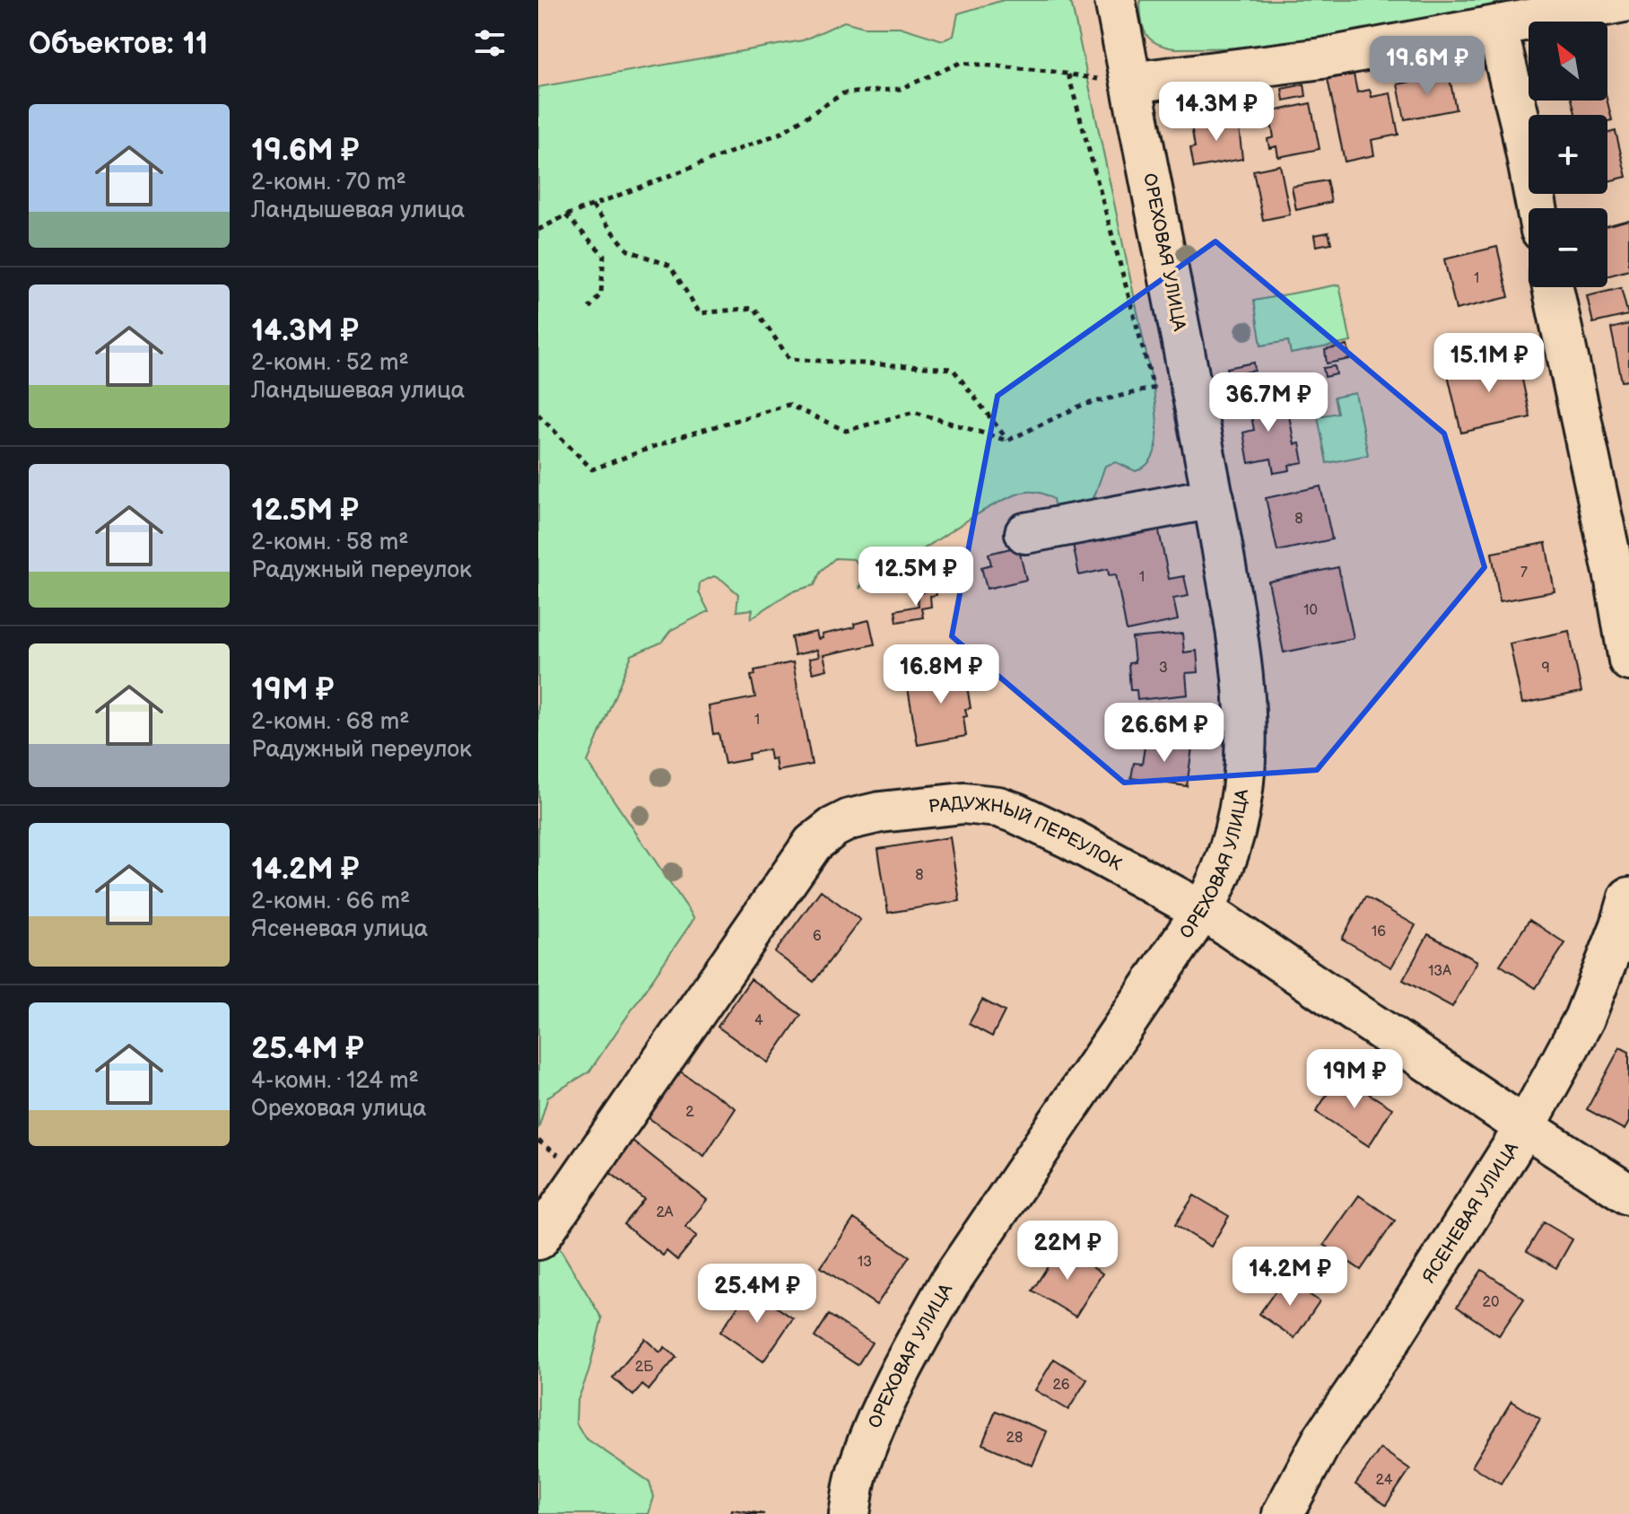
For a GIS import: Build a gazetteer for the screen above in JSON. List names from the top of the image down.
{
  "streets": {
    "street": ["ОРЕХОВАЯ УЛИЦА", "РАДУЖНЫЙ ПЕРЕУЛОК", "ЯСЕНЕВАЯ УЛИЦА"]
  },
  "crossings": [
    ["ОРЕХОВАЯ УЛИЦА", "РАДУЖНЫЙ ПЕРЕУЛОК"],
    ["РАДУЖНЫЙ ПЕРЕУЛОК", "ЯСЕНЕВАЯ УЛИЦА"]
  ],
  "house_numbers": [
    "1",
    "8",
    "7",
    "1",
    "10",
    "3",
    "9",
    "1",
    "8",
    "16",
    "6",
    "13А",
    "4",
    "2",
    "2А",
    "13",
    "20",
    "2Б",
    "26",
    "28",
    "24"
  ],
  "north": "top left",
  "page": {
    "heading": "Объектов: 11",
    "map_buttons": ["+", "−"],
    "price": [
      "19.6M ₽",
      "14.3M ₽",
      "15.1M ₽",
      "36.7M ₽",
      "12.5M ₽",
      "16.8M ₽",
      "26.6M ₽",
      "19M ₽",
      "22M ₽",
      "14.2M ₽",
      "25.4M ₽"
    ],
    "list": [
      {
        "name": "19.6M ₽",
        "note": "2-комн. · 70 m² · Ландышевая улица"
      },
      {
        "name": "14.3M ₽",
        "note": "2-комн. · 52 m² · Ландышевая улица"
      },
      {
        "name": "12.5M ₽",
        "note": "2-комн. · 58 m² · Радужный переулок"
      },
      {
        "name": "19M ₽",
        "note": "2-комн. · 68 m² · Радужный переулок"
      },
      {
        "name": "14.2M ₽",
        "note": "2-комн. · 66 m² · Ясеневая улица"
      },
      {
        "name": "25.4M ₽",
        "note": "4-комн. · 124 m² · Ореховая улица"
      }
    ]
  }
}
